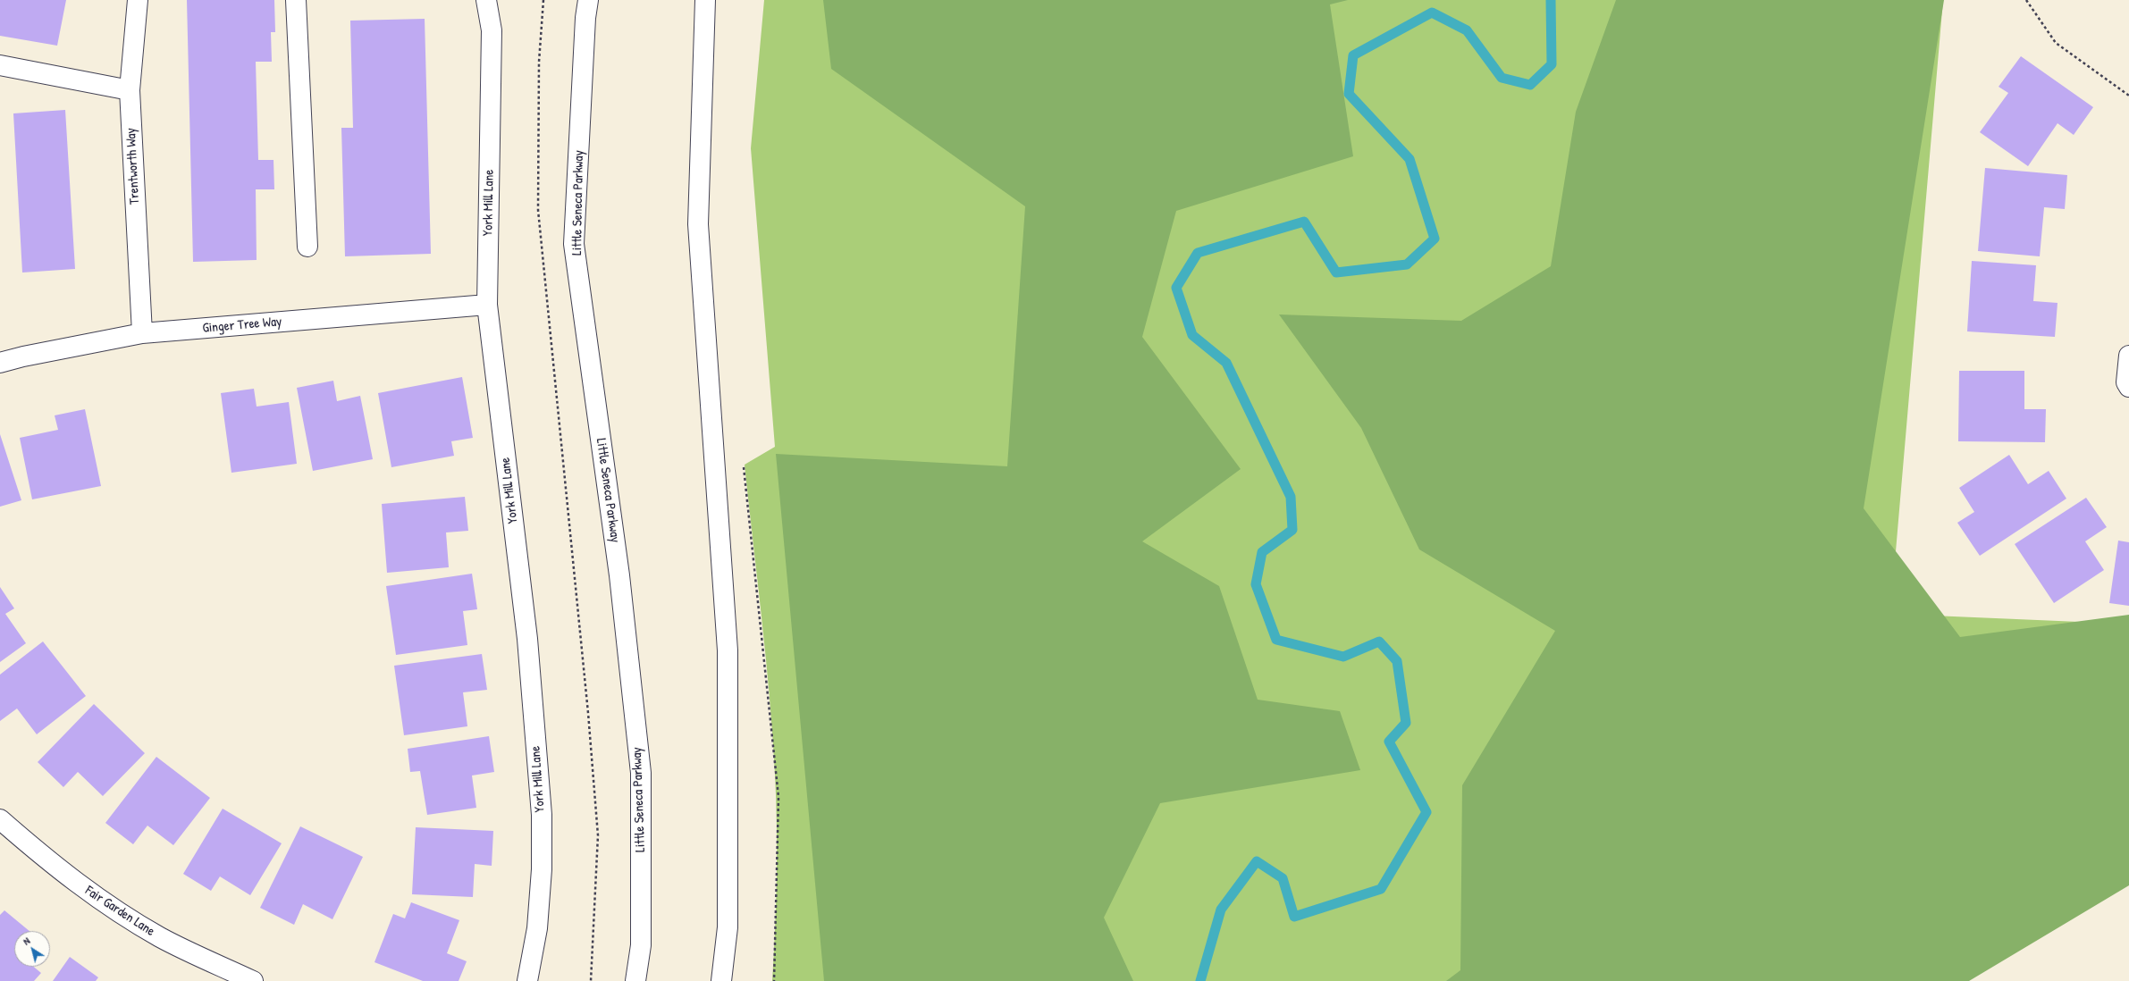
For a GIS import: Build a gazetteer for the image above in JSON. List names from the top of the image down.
{
  "streets": {
    "street": [
      "Trentworth Way",
      "York Mill Lane",
      "Little Seneca Parkway",
      "Ginger Tree Way",
      "Fair Garden Lane"
    ]
  },
  "crossings": [
    ["Trentworth Way", "Ginger Tree Way"],
    ["York Mill Lane", "Ginger Tree Way"]
  ],
  "north": "top left"
}
